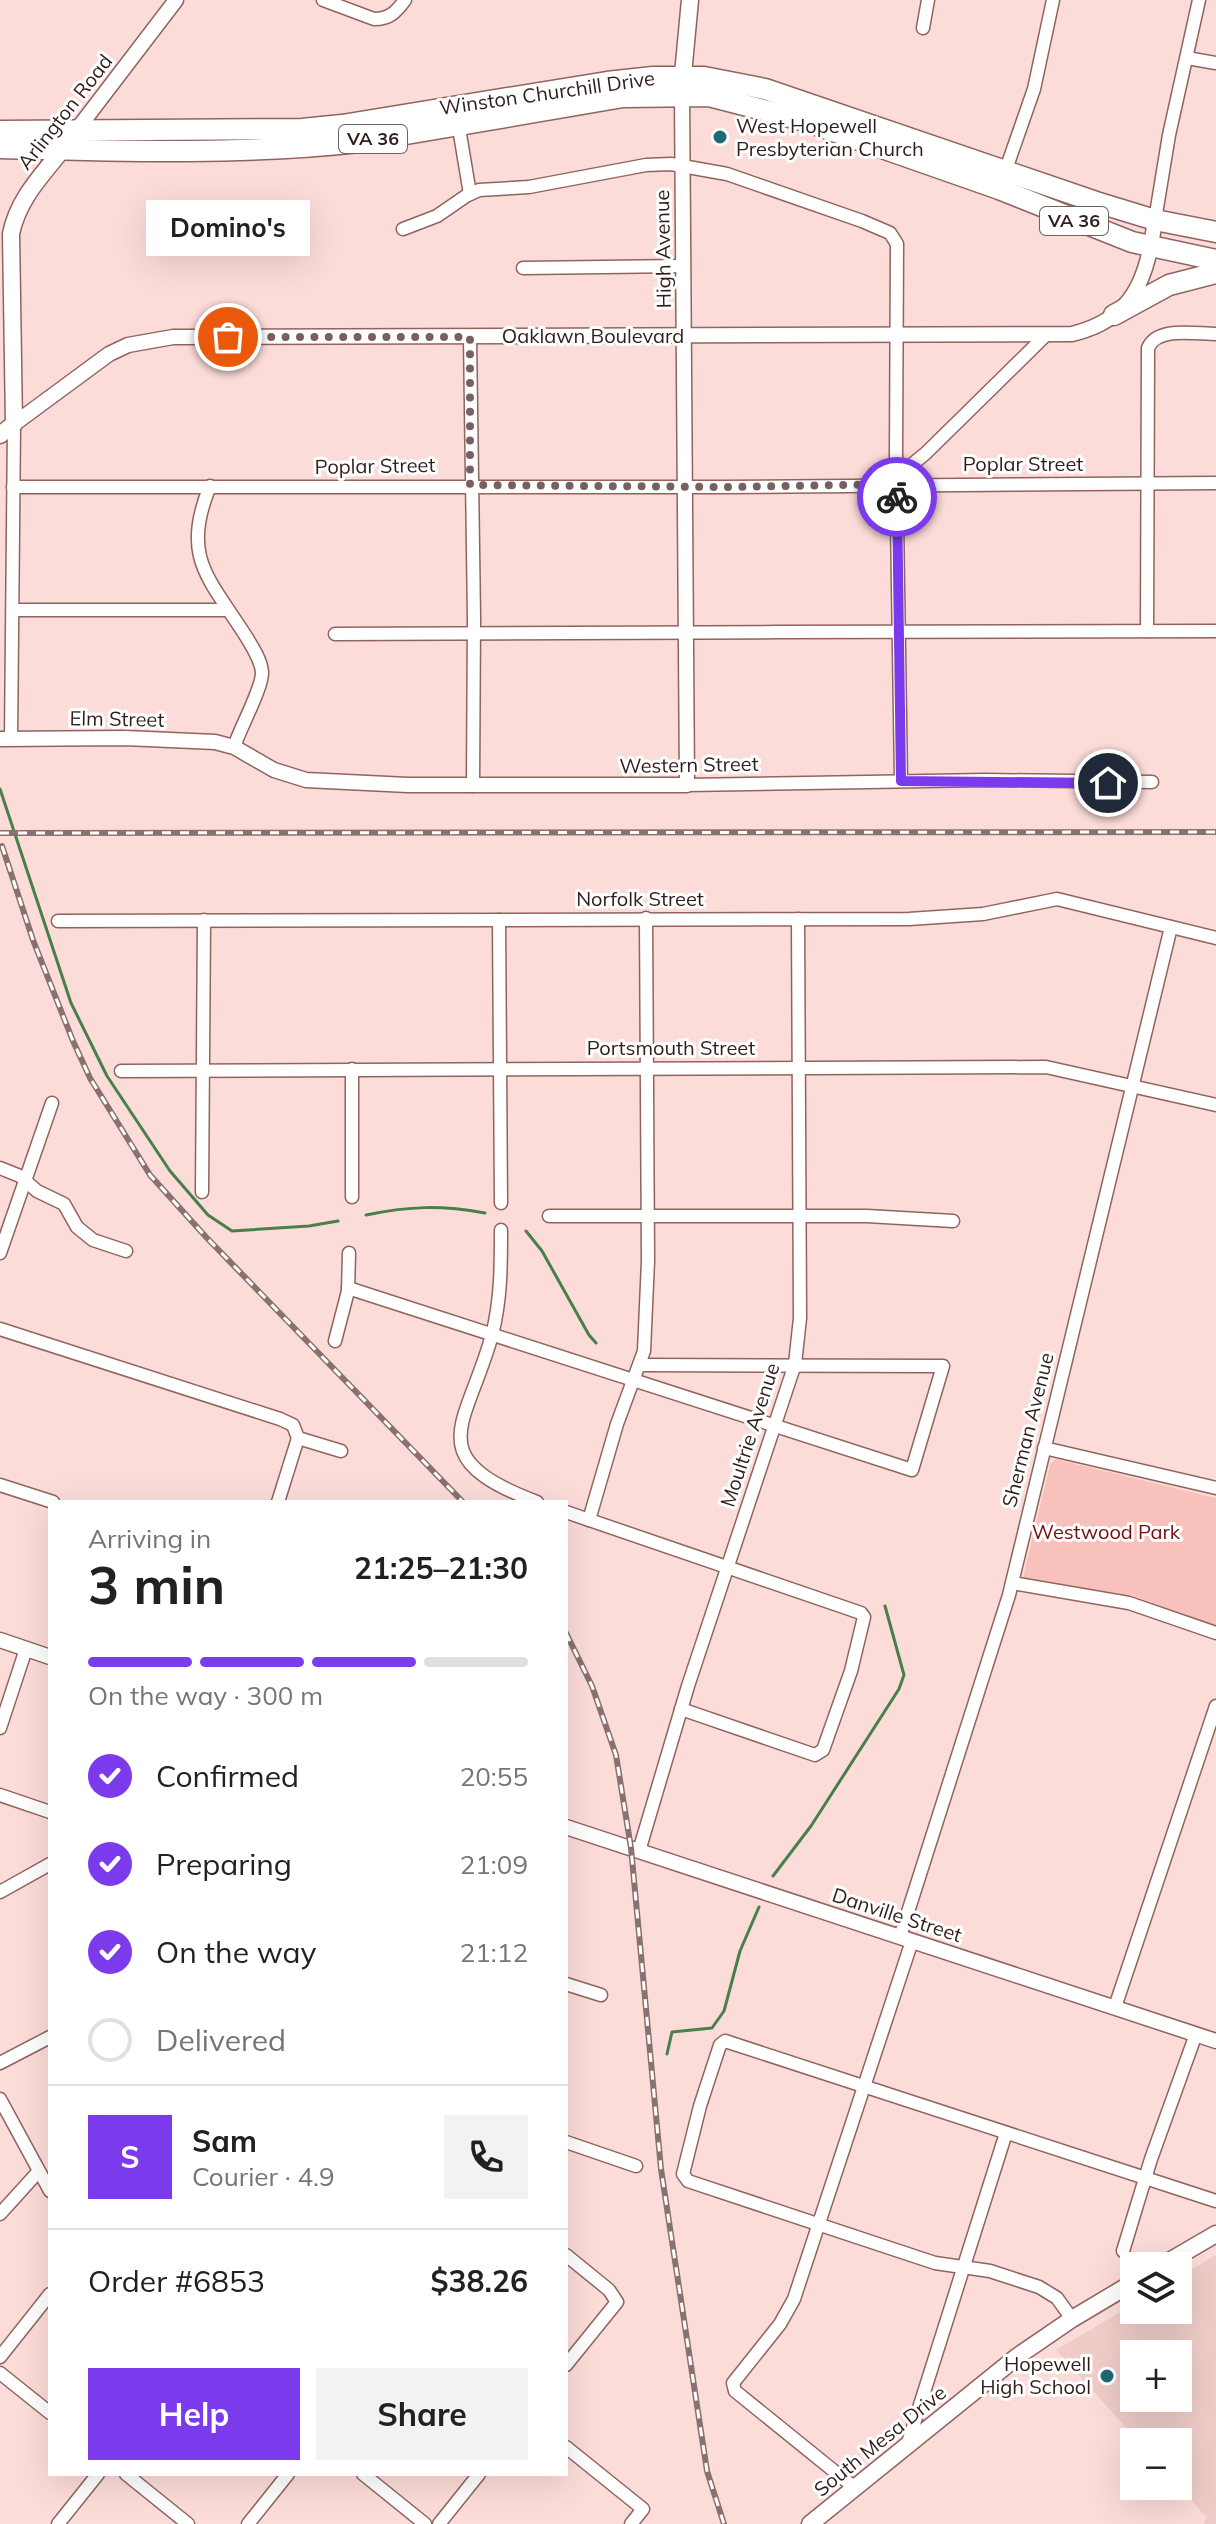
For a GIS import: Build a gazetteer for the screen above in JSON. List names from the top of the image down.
{
  "streets": {
    "highway": ["Winston Churchill Drive", "VA 36"],
    "main road": ["Arlington Road", "High Avenue", "South Mesa Drive"],
    "street": [
      "Oaklawn Boulevard",
      "Poplar Street",
      "Elm Street",
      "Western Street",
      "Norfolk Street",
      "Portsmouth Street",
      "Sherman Avenue",
      "Moultrie Avenue",
      "Danville Street"
    ]
  },
  "crossings": [
    ["Winston Churchill Drive", "Arlington Road"],
    ["Winston Churchill Drive", "VA 36"],
    ["Winston Churchill Drive", "High Avenue"],
    ["Winston Churchill Drive", "Oaklawn Boulevard"],
    ["Arlington Road", "Oaklawn Boulevard"],
    ["Arlington Road", "Poplar Street"],
    ["Arlington Road", "Elm Street"],
    ["VA 36", "Oaklawn Boulevard"],
    ["High Avenue", "Oaklawn Boulevard"],
    ["High Avenue", "Poplar Street"],
    ["High Avenue", "Western Street"],
    ["Elm Street", "Western Street"],
    ["Norfolk Street", "Sherman Avenue"],
    ["Norfolk Street", "Moultrie Avenue"],
    ["Portsmouth Street", "Sherman Avenue"],
    ["Portsmouth Street", "Moultrie Avenue"],
    ["Sherman Avenue", "Danville Street"],
    ["Sherman Avenue", "South Mesa Drive"],
    ["Moultrie Avenue", "Danville Street"]
  ],
  "parks": ["Westwood Park"],
  "places": ["West Hopewell Presbyterian Church", "Domino's", "Hopewell High School"],
  "page": {
    "bubble": "Domino's",
    "heading": ["3 min", "Arriving in", "21:25–21:30"],
    "panel": [
      "Sam",
      "Courier · 4.9",
      "Order #6853",
      "$38.26"
    ],
    "bar": "On the way · 300 m",
    "list": [
      ["Confirmed", "20:55"],
      ["Preparing", "21:09"],
      ["On the way", "21:12"],
      "Delivered"
    ],
    "round": "S",
    "map_buttons": ["+", "−"],
    "buttons": ["Help", "Share"]
  }
}
